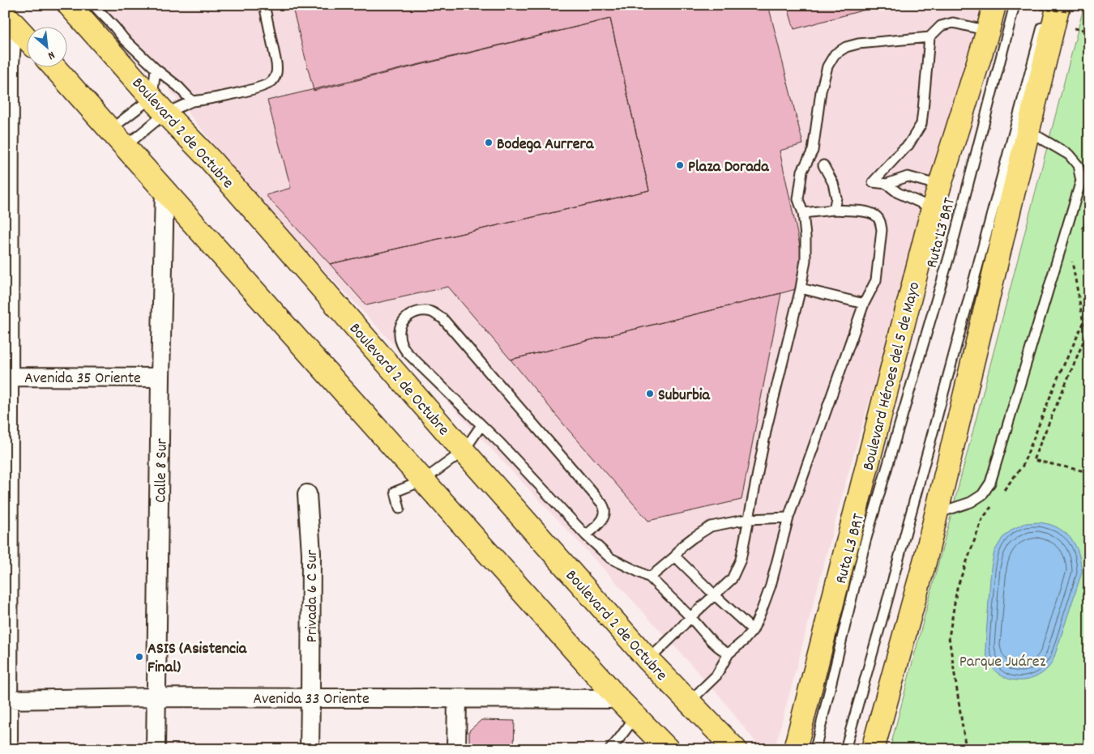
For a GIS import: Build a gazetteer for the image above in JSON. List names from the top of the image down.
{
  "streets": {
    "main road": ["Boulevard 2 de Octubre", "Boulevard Héroes del 5 de Mayo"],
    "street": [
      "Avenida 35 Oriente",
      "Calle 8 Sur",
      "Privada 6 C Sur",
      "Avenida 33 Oriente"
    ],
    "lane": ["Ruta L3 BRT"]
  },
  "crossings": [
    ["Avenida 35 Oriente", "Calle 8 Sur"],
    ["Calle 8 Sur", "Avenida 33 Oriente"],
    ["Privada 6 C Sur", "Avenida 33 Oriente"]
  ],
  "parks": ["Parque Juárez"],
  "places": [
    "Bodega Aurrera",
    "Plaza Dorada",
    "Suburbia",
    "ASIS (Asistencia Final)"
  ],
  "north": "bottom right"
}
